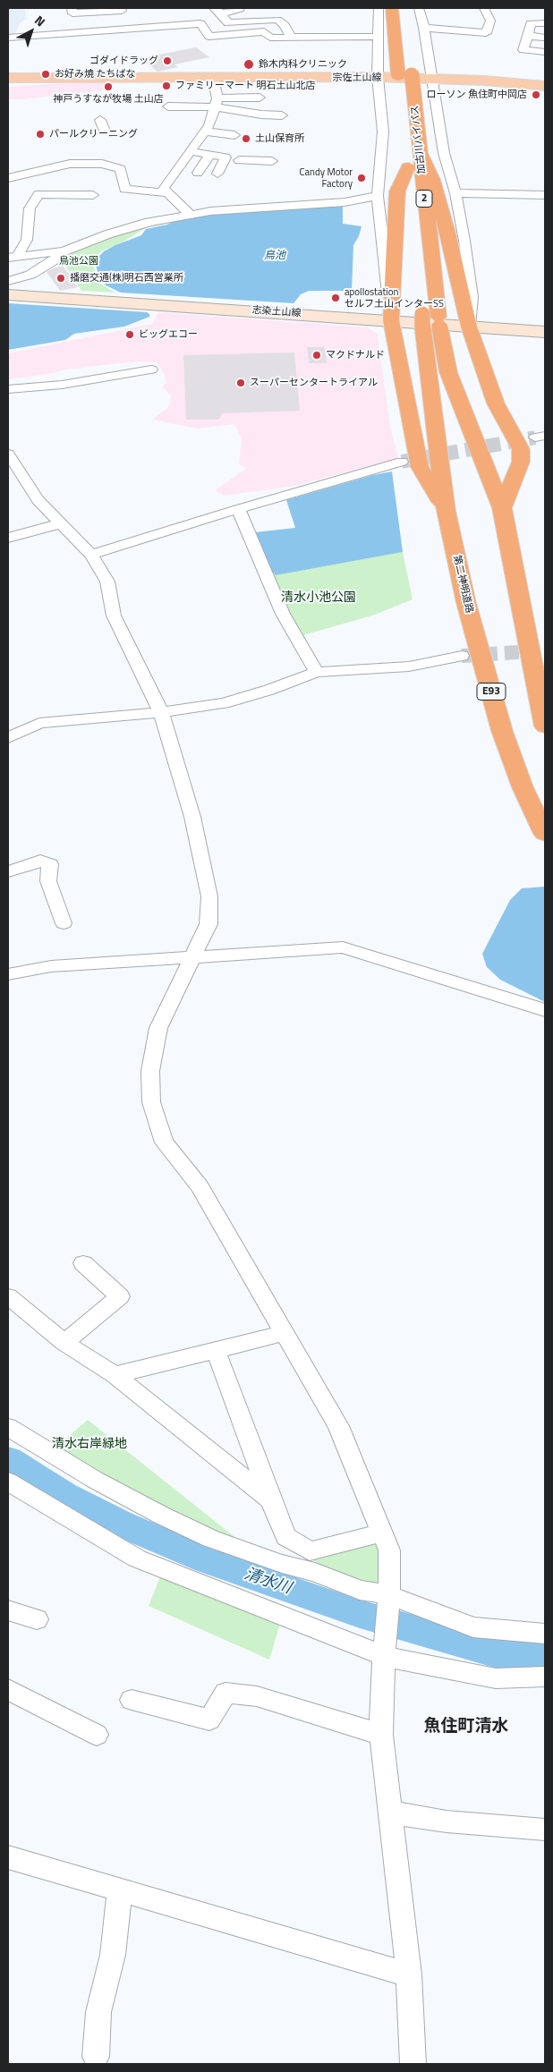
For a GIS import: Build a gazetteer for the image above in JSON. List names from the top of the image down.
{
  "streets": {
    "highway": [
      "加古川バイパス",
      "2",
      "第二神明道路",
      "E93"
    ],
    "main road": ["宗佐土山線", "志染土山線"]
  },
  "crossings": [
    ["加古川バイパス", "第二神明道路"]
  ],
  "districts": ["魚住町清水"],
  "water": ["鳥池", "清水川"],
  "parks": ["鳥池公園", "清水小池公園", "清水右岸緑地"],
  "places": [
    "ゴダイドラッグ",
    "鈴木内科クリニック",
    "お好み焼 たちばな",
    "ファミリーマート 明石土山北店",
    "神戸うすなが牧場 土山店",
    "ローソン 魚住町中岡店",
    "パールクリーニング",
    "土山保育所",
    "Candy Motor Factory",
    "播磨交通(株)明石西営業所",
    "apollostation セルフ土山インターSS",
    "ビッグエコー",
    "マクドナルド",
    "スーパーセンタートライアル"
  ],
  "north": "top right"
}
